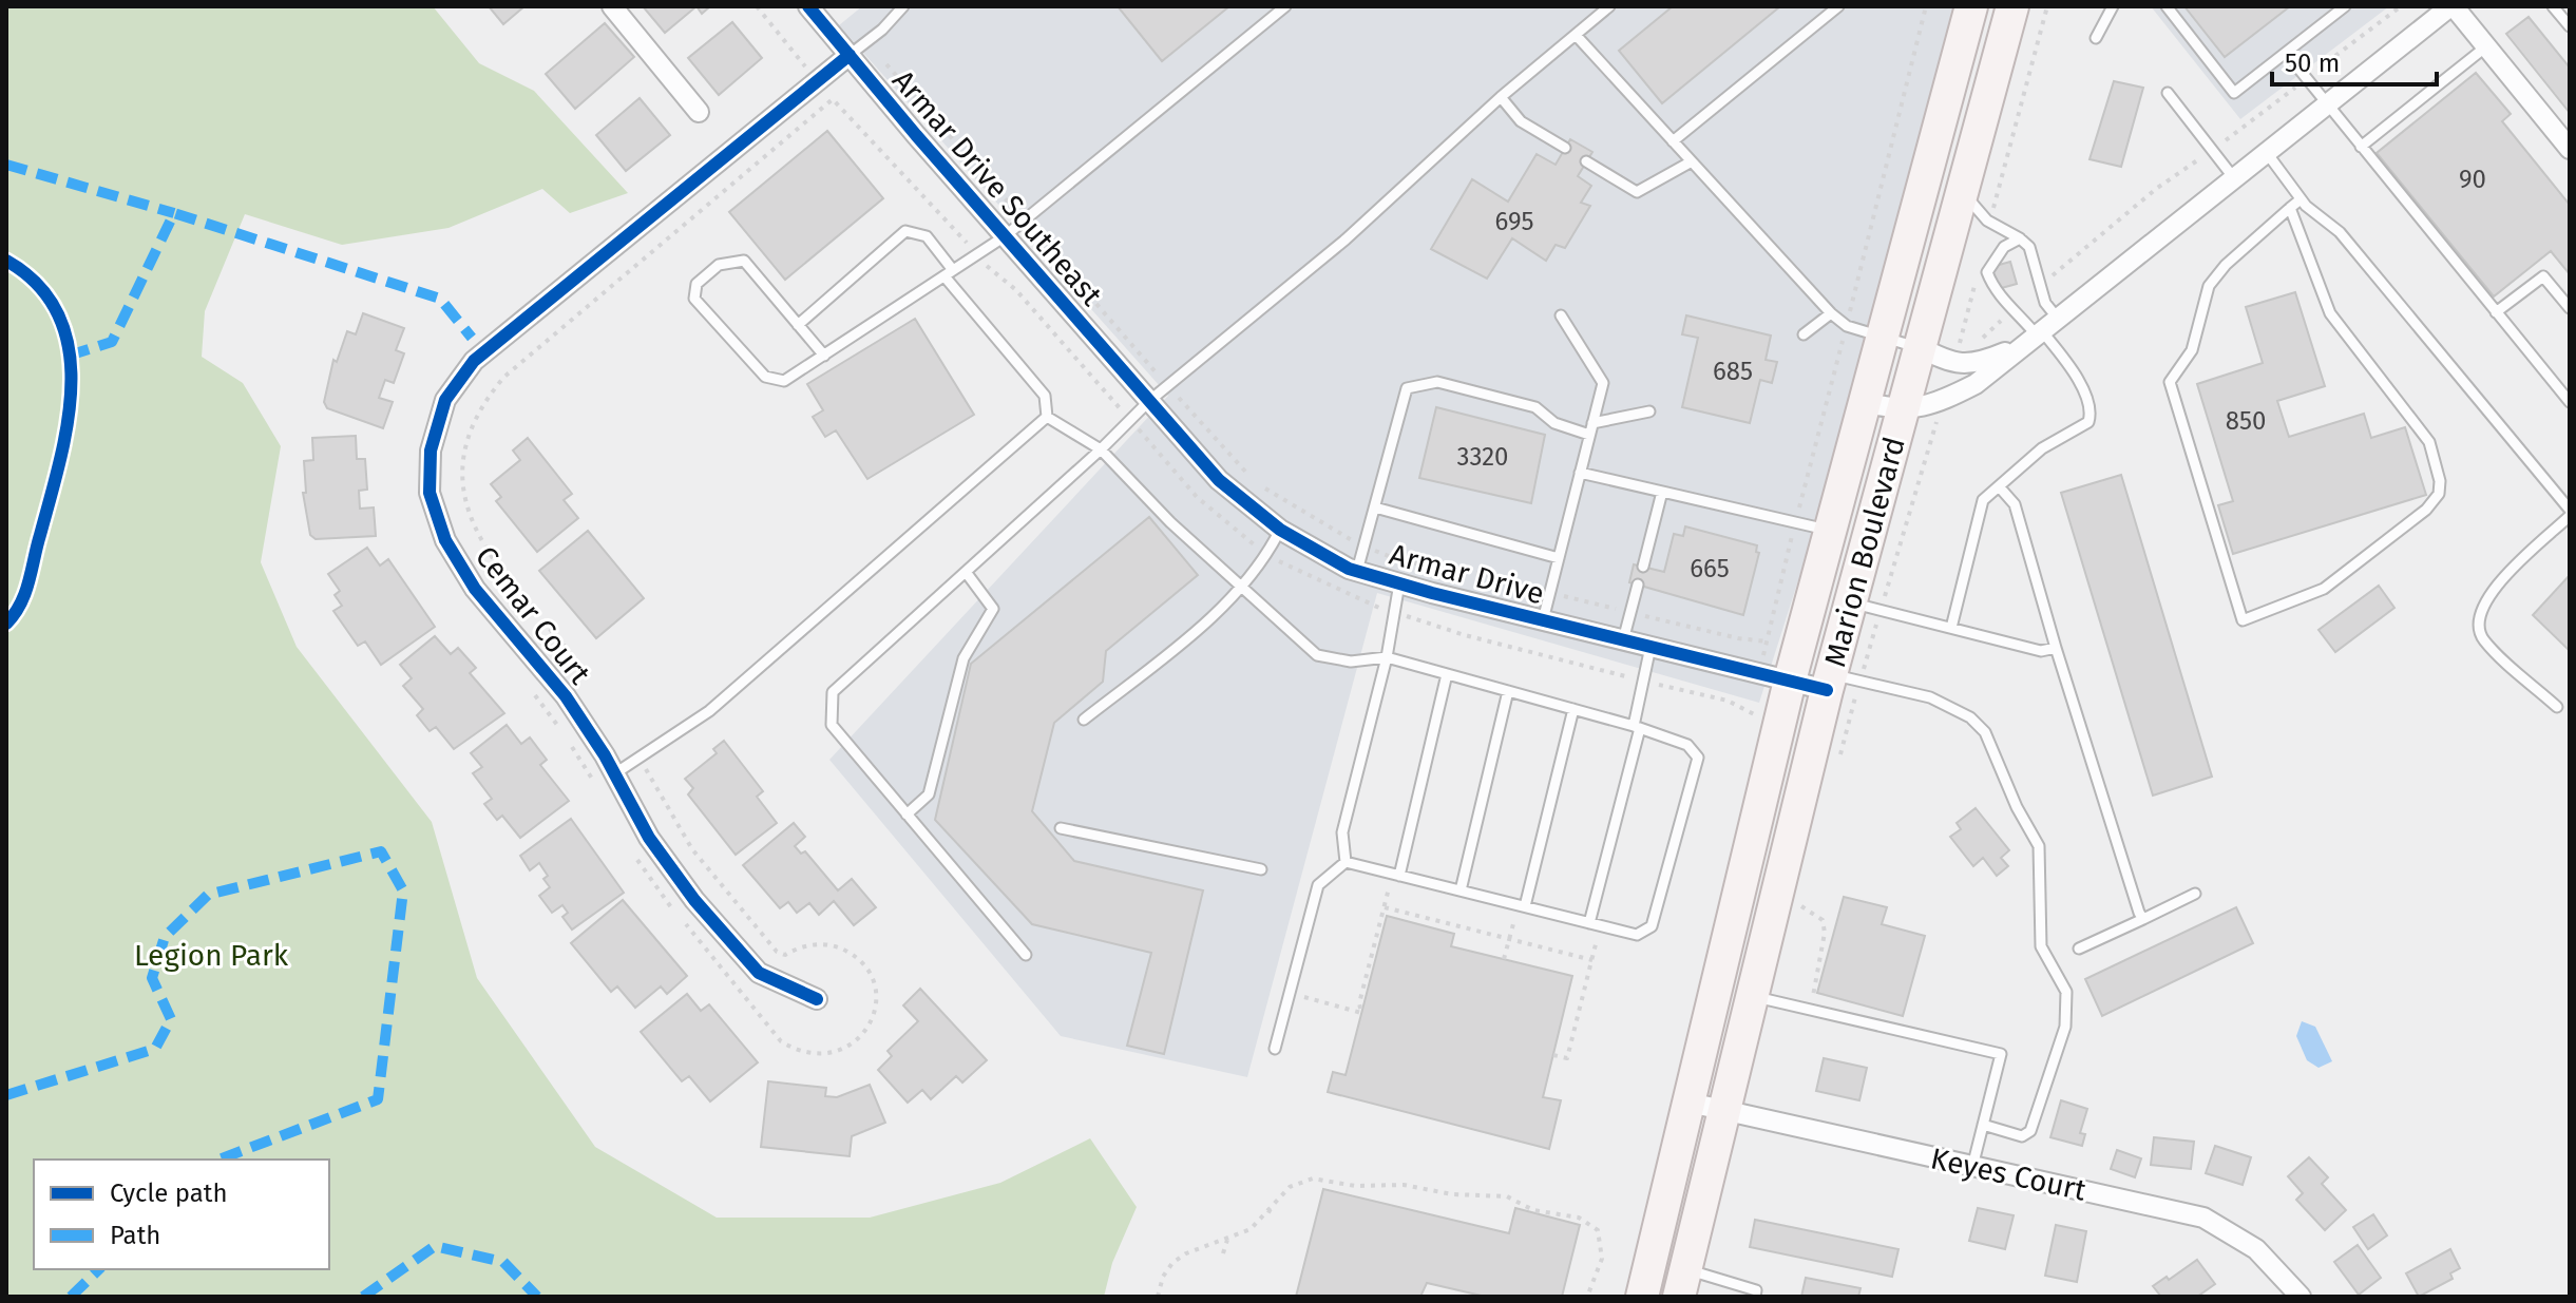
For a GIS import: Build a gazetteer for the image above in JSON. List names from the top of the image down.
{
  "streets": {
    "main road": ["Marion Boulevard"],
    "street": [
      "Armar Drive Southeast",
      "Armar Drive",
      "Cemar Court",
      "Keyes Court"
    ]
  },
  "crossings": [
    ["Armar Drive Southeast", "Armar Drive"],
    ["Armar Drive Southeast", "Cemar Court"],
    ["Marion Boulevard", "Armar Drive"],
    ["Marion Boulevard", "Keyes Court"]
  ],
  "parks": ["Legion Park"],
  "house_numbers": [
    "90",
    "695",
    "685",
    "850",
    "3320",
    "665"
  ],
  "legend": ["Cycle path", "Path"],
  "scale_bar": "50 m"
}
